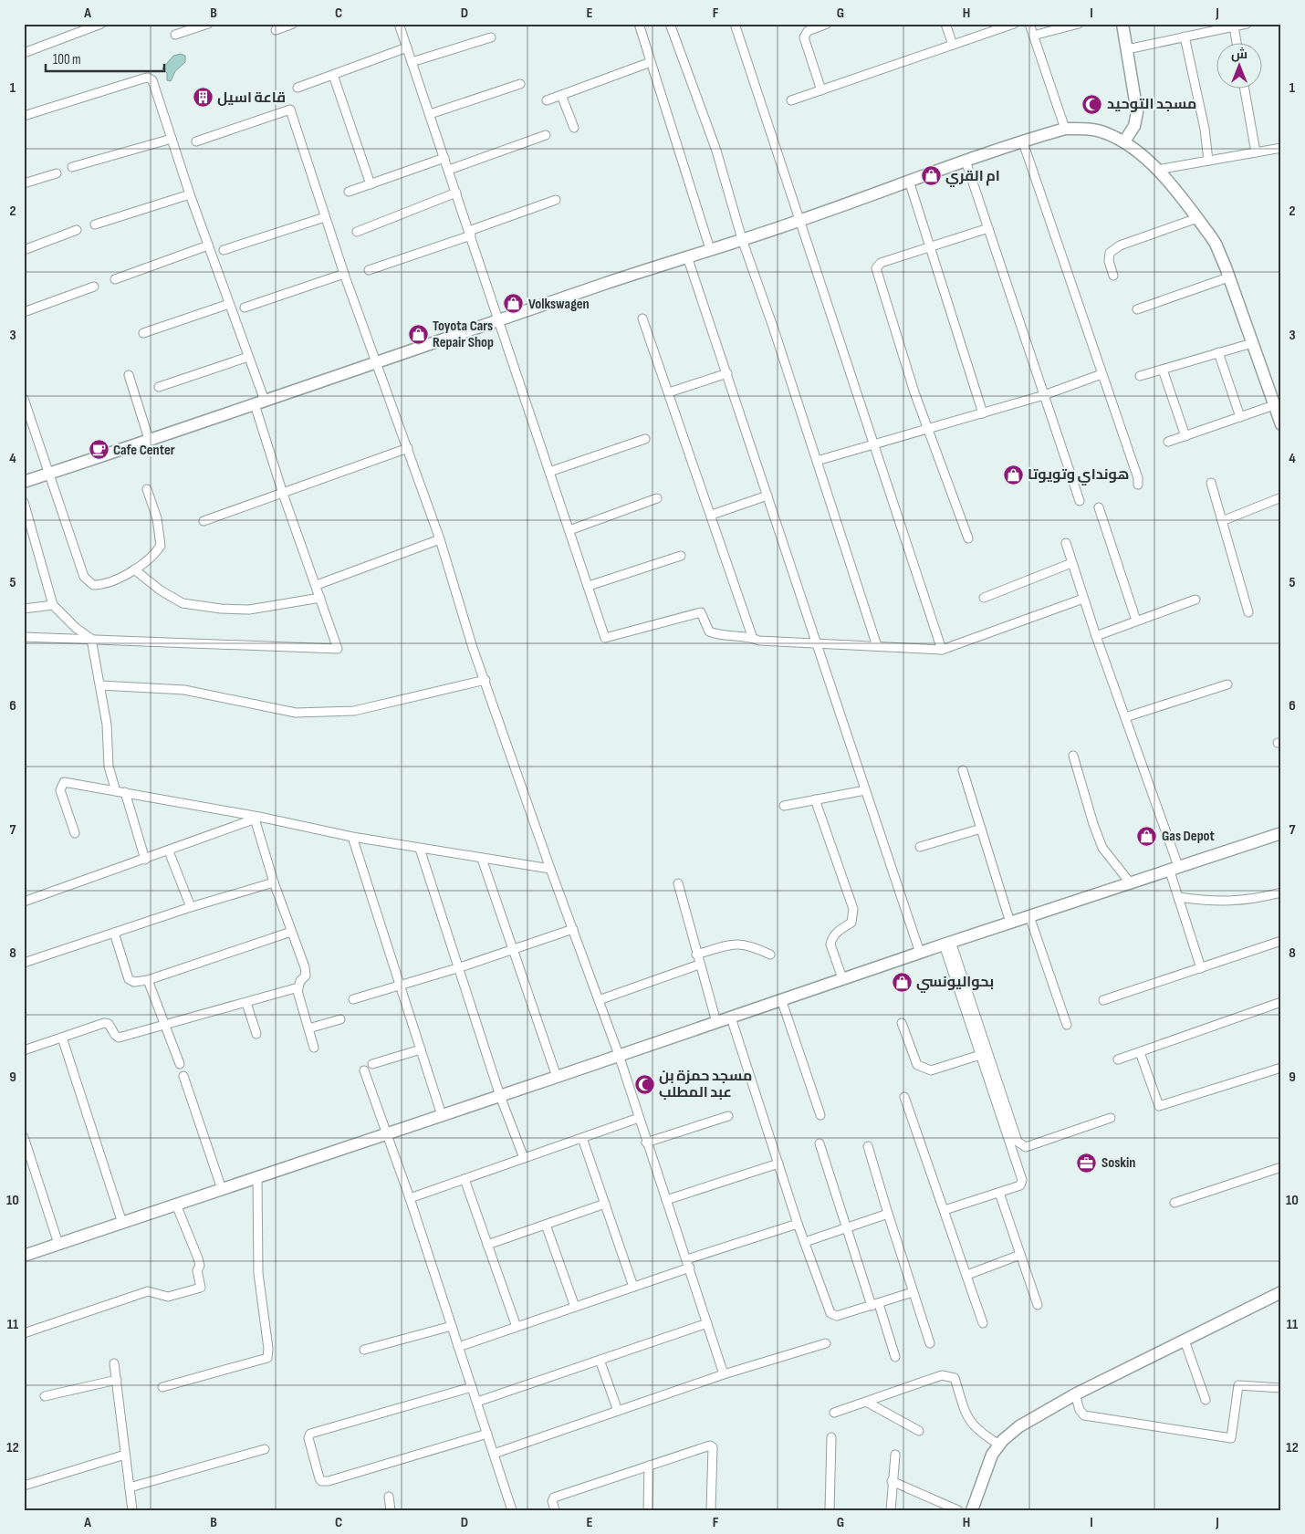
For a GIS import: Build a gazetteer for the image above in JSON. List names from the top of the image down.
{
  "places": {
    "building": ["قاعة اسيل"],
    "mosque": ["مسجد التوحيد", "مسجد حمزة بن عبد المطلب"],
    "shop": [
      "ام القري",
      "Volkswagen",
      "Toyota Cars Repair Shop",
      "هونداي وتويوتا",
      "Gas Depot",
      "بحواليونسي"
    ],
    "cafe": ["Cafe Center"],
    "office": ["Soskin"]
  },
  "scale_bar": "100 m",
  "north": "top",
  "grid": {
    "columns": [
      "A",
      "B",
      "C",
      "D",
      "E",
      "F",
      "G",
      "H",
      "I",
      "J"
    ],
    "rows": [
      "1",
      "2",
      "3",
      "4",
      "5",
      "6",
      "7",
      "8",
      "9",
      "10",
      "11",
      "12"
    ]
  }
}
